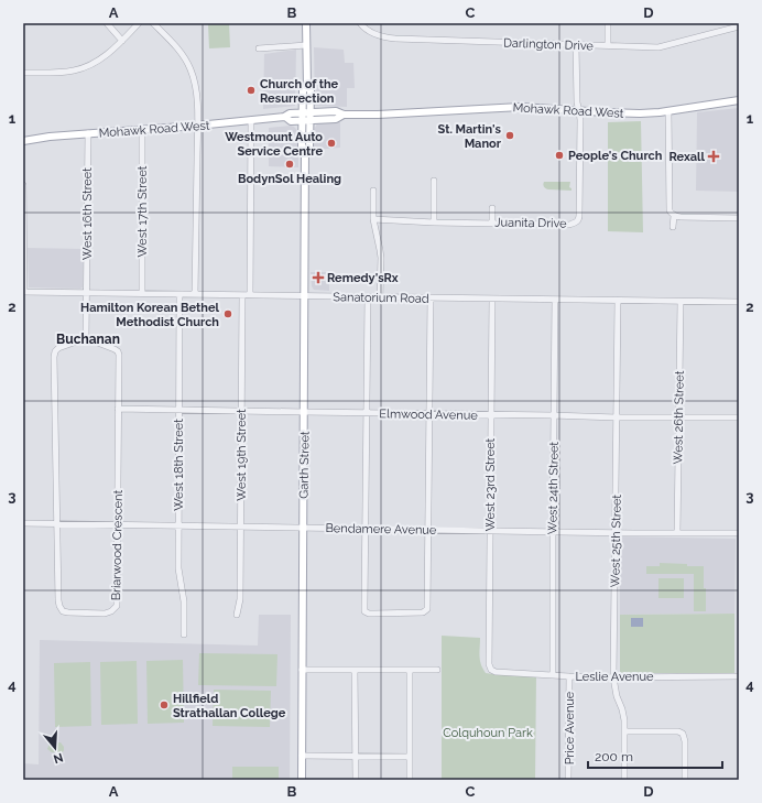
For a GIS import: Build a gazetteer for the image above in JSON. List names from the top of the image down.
{
  "streets": {
    "main road": ["Mohawk Road West", "Garth Street"],
    "street": [
      "Darlington Drive",
      "West 17th Street",
      "West 16th Street",
      "Juanita Drive",
      "Sanatorium Road",
      "Elmwood Avenue",
      "West 26th Street",
      "West 19th Street",
      "West 18th Street",
      "West 23rd Street",
      "West 24th Street",
      "Bendamere Avenue",
      "West 25th Street",
      "Briarwood Crescent",
      "Leslie Avenue",
      "Price Avenue"
    ]
  },
  "crossings": [
    ["Mohawk Road West", "West 17th Street"],
    ["Mohawk Road West", "West 16th Street"],
    ["Mohawk Road West", "Juanita Drive"],
    ["Mohawk Road West", "Garth Street"],
    ["West 17th Street", "Sanatorium Road"],
    ["West 16th Street", "Sanatorium Road"],
    ["Sanatorium Road", "West 26th Street"],
    ["Sanatorium Road", "West 19th Street"],
    ["Sanatorium Road", "West 18th Street"],
    ["Sanatorium Road", "Garth Street"],
    ["Sanatorium Road", "West 23rd Street"],
    ["Sanatorium Road", "West 24th Street"],
    ["Sanatorium Road", "West 25th Street"],
    ["Elmwood Avenue", "West 26th Street"],
    ["Elmwood Avenue", "West 19th Street"],
    ["Elmwood Avenue", "West 18th Street"],
    ["Elmwood Avenue", "Garth Street"],
    ["Elmwood Avenue", "West 23rd Street"],
    ["Elmwood Avenue", "West 24th Street"],
    ["Elmwood Avenue", "West 25th Street"],
    ["Elmwood Avenue", "Briarwood Crescent"],
    ["West 26th Street", "Bendamere Avenue"],
    ["West 19th Street", "Bendamere Avenue"],
    ["West 18th Street", "Bendamere Avenue"],
    ["Garth Street", "Bendamere Avenue"],
    ["West 23rd Street", "Bendamere Avenue"],
    ["West 23rd Street", "Leslie Avenue"],
    ["West 24th Street", "Bendamere Avenue"],
    ["West 24th Street", "Leslie Avenue"],
    ["Bendamere Avenue", "West 25th Street"],
    ["Bendamere Avenue", "Briarwood Crescent"],
    ["West 25th Street", "Leslie Avenue"],
    ["Leslie Avenue", "Price Avenue"]
  ],
  "districts": ["Buchanan"],
  "parks": ["Colquhoun Park"],
  "places": {
    "other": [
      "Church of the Resurrection",
      "St. Martin's Manor",
      "Westmount Auto Service Centre",
      "People's Church",
      "BodynSol Healing",
      "Hamilton Korean Bethel Methodist Church",
      "Hillfield Strathallan College"
    ],
    "health": ["Rexall", "Remedy'sRx"]
  },
  "scale_bar": "200 m",
  "north": "bottom",
  "grid": {
    "columns": [
      "A",
      "B",
      "C",
      "D"
    ],
    "rows": [
      "1",
      "2",
      "3",
      "4"
    ]
  }
}
